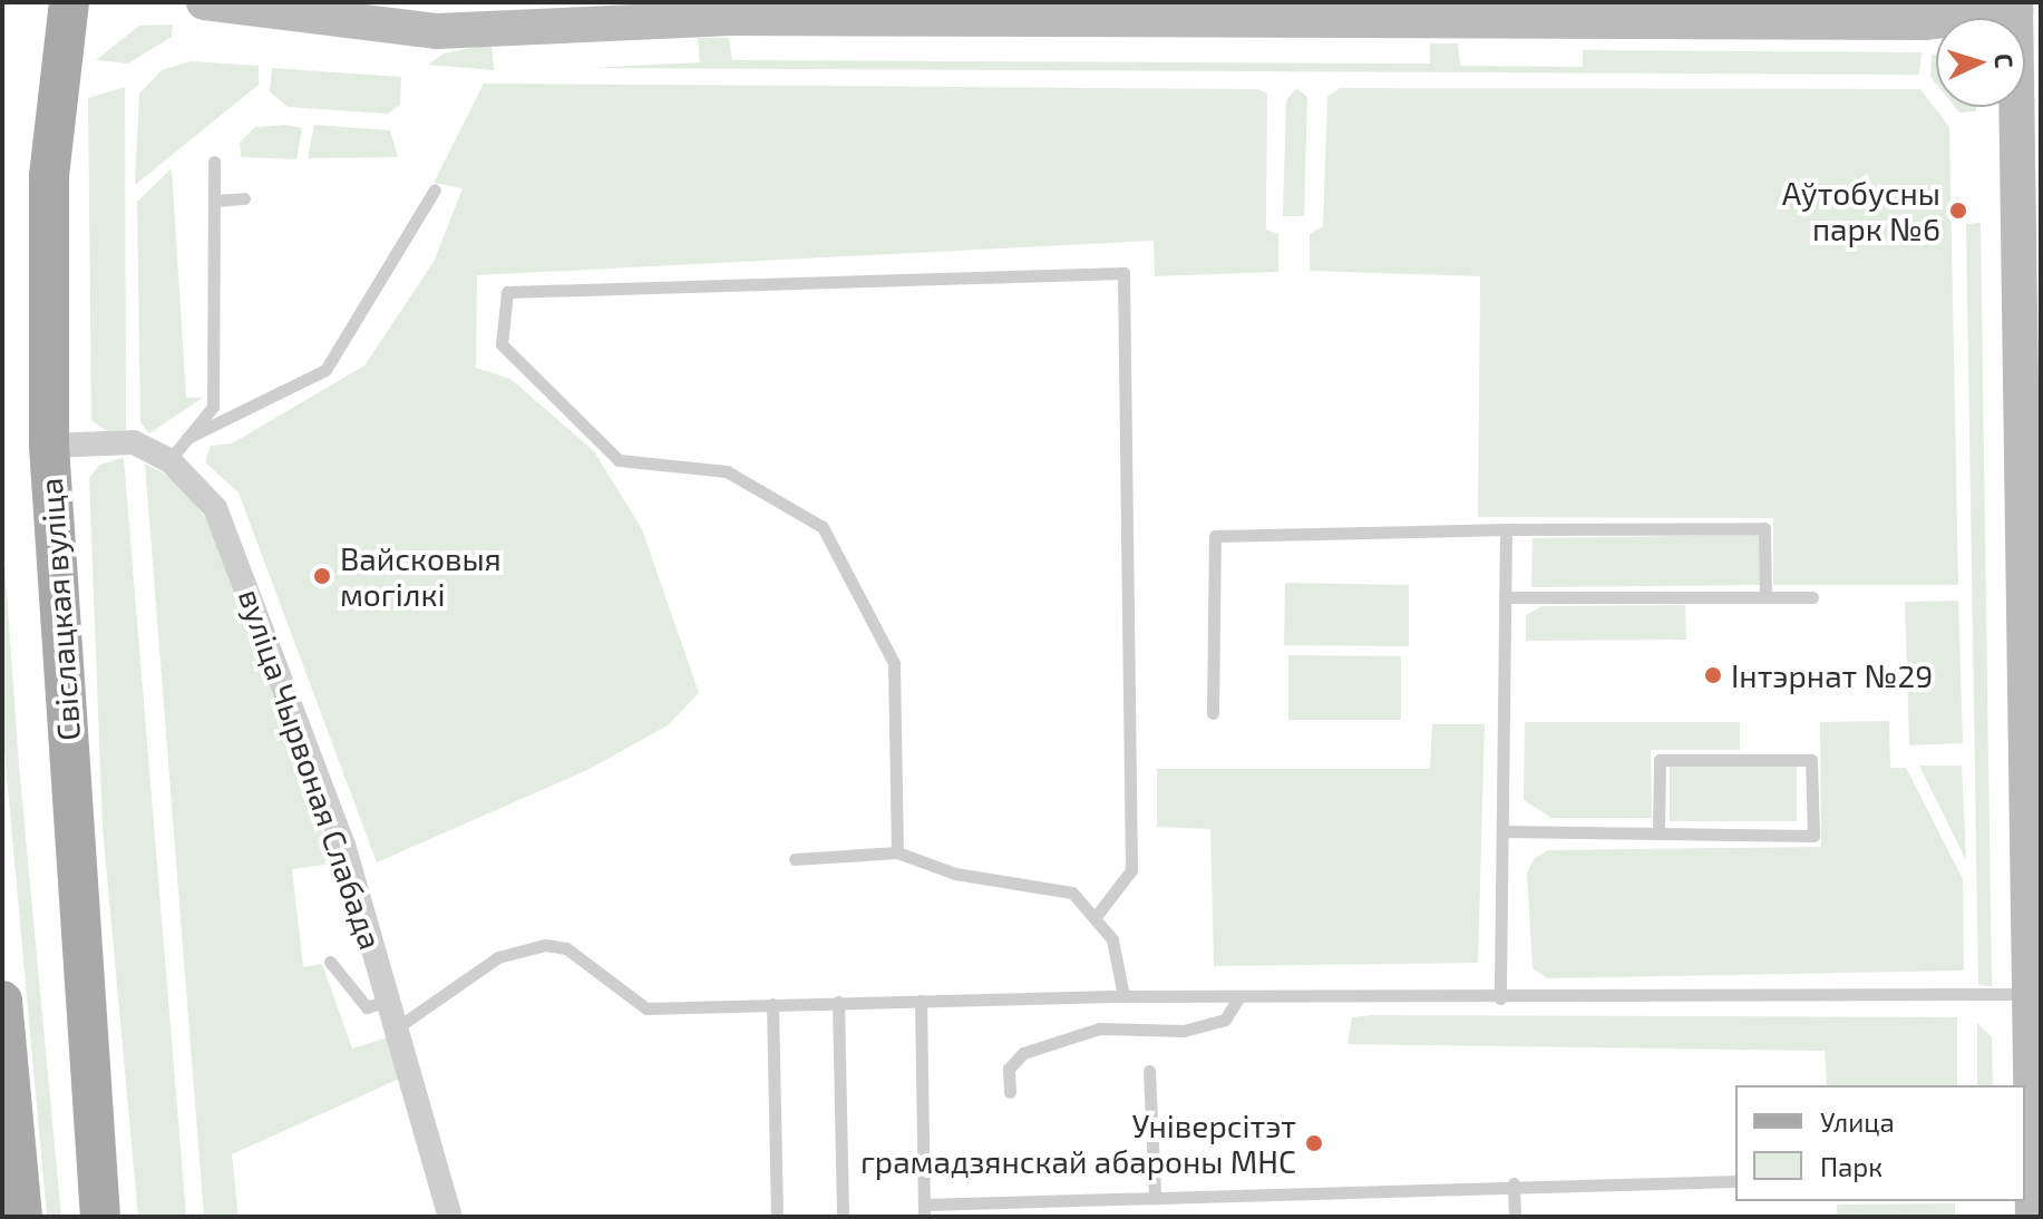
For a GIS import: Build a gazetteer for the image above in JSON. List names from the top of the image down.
{
  "streets": {
    "main road": ["Свіслацкая вуліца"],
    "street": ["вуліца Чырвоная Слабада"]
  },
  "crossings": [
    ["Свіслацкая вуліца", "вуліца Чырвоная Слабада"]
  ],
  "places": [
    "Аўтобусны парк №6",
    "Вайсковыя могілкі",
    "Інтэрнат №29",
    "Універсітэт грамадзянскай абароны МНС"
  ],
  "legend": ["Улица", "Парк"],
  "north": "right"
}
